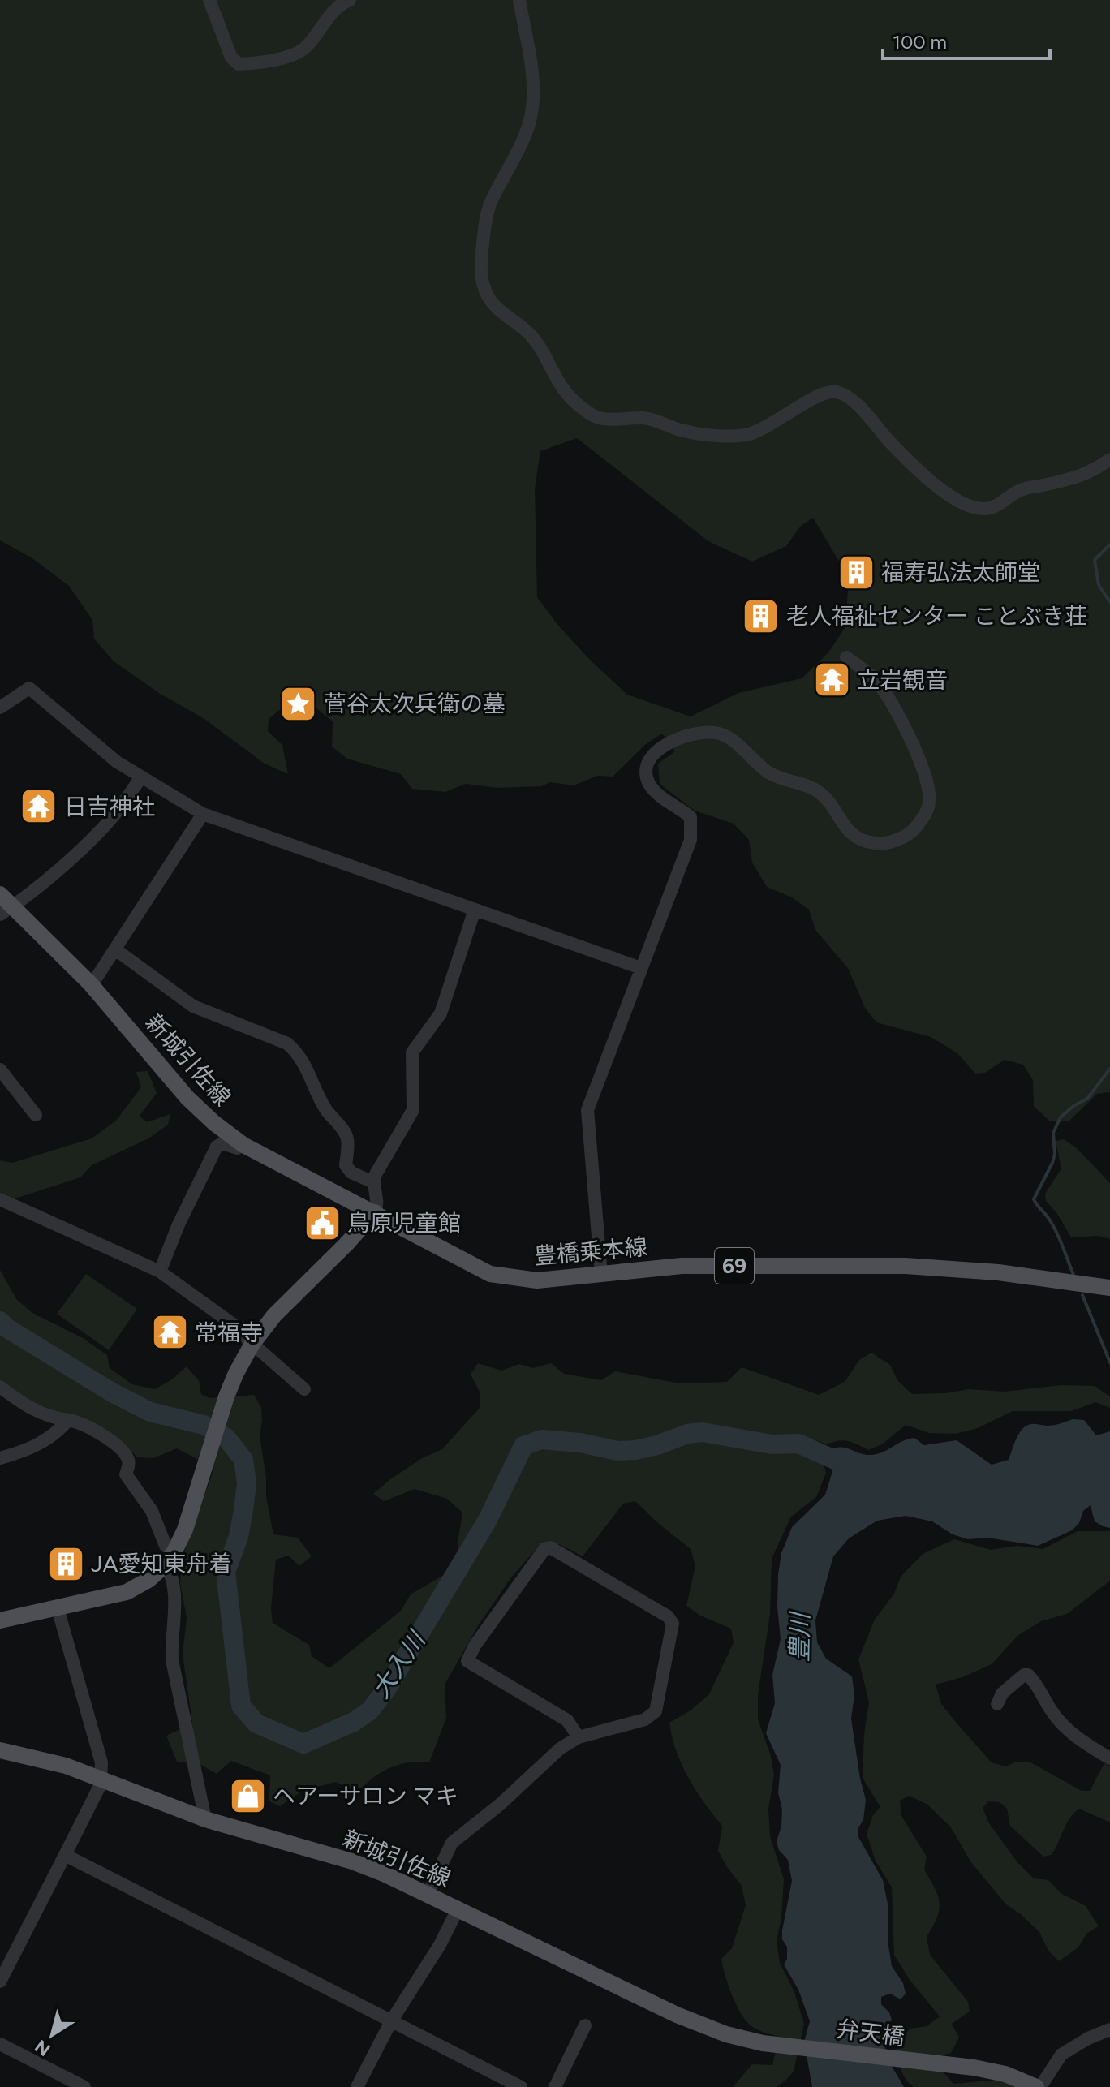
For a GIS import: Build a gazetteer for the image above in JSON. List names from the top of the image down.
{
  "streets": {
    "main road": [
      "新城引佐線",
      "豊橋乗本線",
      "69",
      "弁天橋"
    ]
  },
  "crossings": [
    ["新城引佐線", "豊橋乗本線"],
    ["新城引佐線", "弁天橋"]
  ],
  "water": ["豊川", "大入川"],
  "places": {
    "building": ["福寿弘法太師堂", "老人福祉センター ことぶき荘", "JA愛知東舟着"],
    "temple": ["立岩観音", "日吉神社", "常福寺"],
    "place": ["菅谷太次兵衛の墓"],
    "public building": ["鳥原児童館"],
    "shop": ["ヘアーサロン マキ"]
  },
  "scale_bar": "100 m",
  "north": "bottom left"
}
